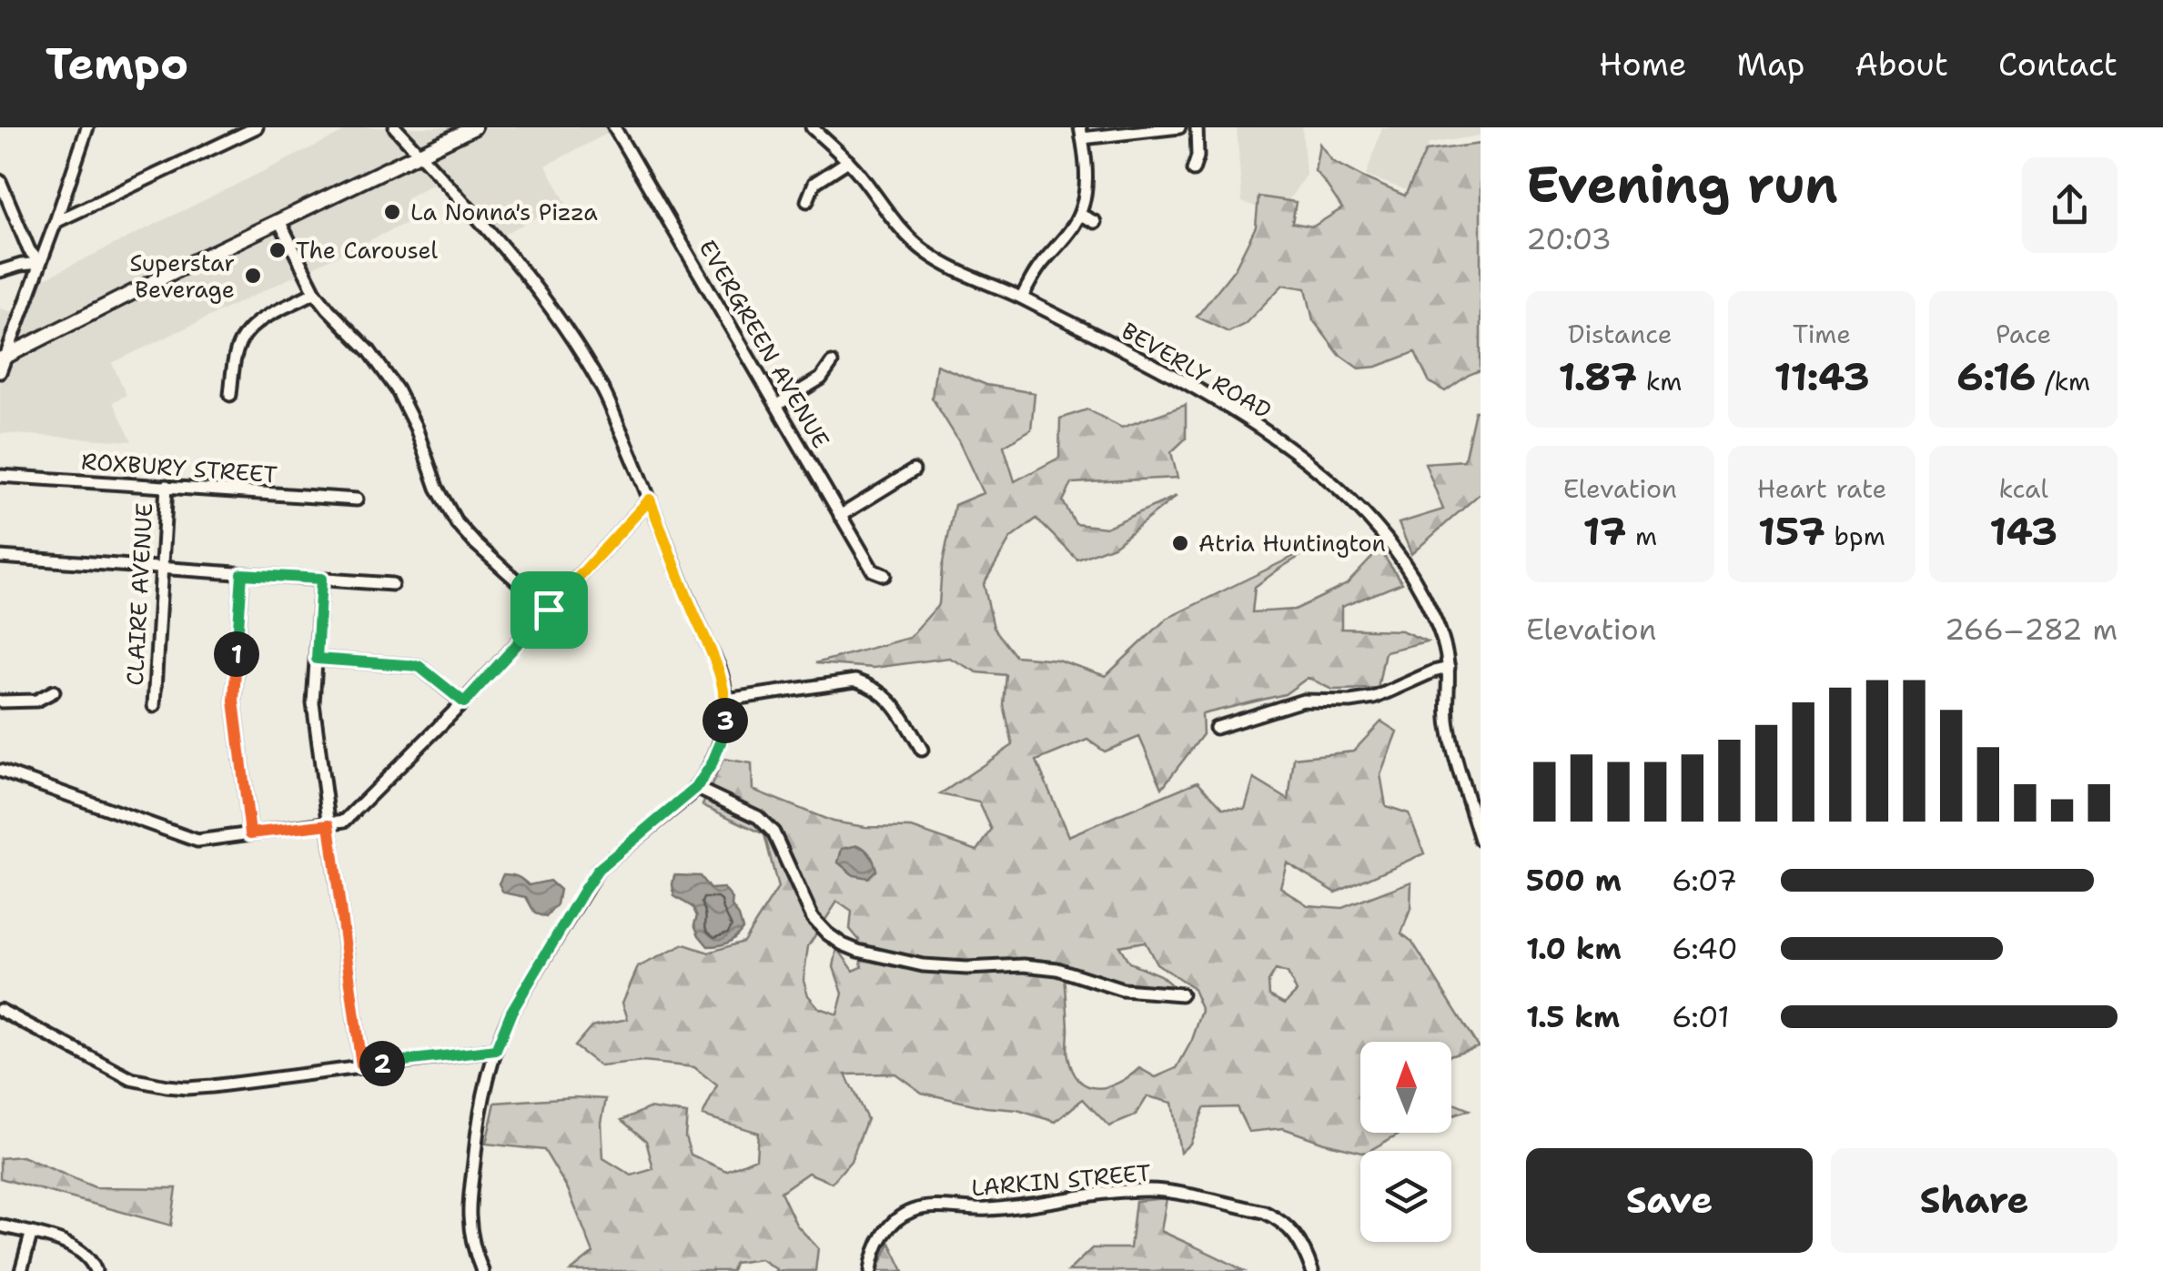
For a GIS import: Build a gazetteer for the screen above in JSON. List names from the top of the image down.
{
  "streets": {
    "street": [
      "EVERGREEN AVENUE",
      "BEVERLY ROAD",
      "ROXBURY STREET",
      "CLAIRE AVENUE",
      "LARKIN STREET"
    ]
  },
  "crossings": [
    ["ROXBURY STREET", "CLAIRE AVENUE"]
  ],
  "places": [
    "La Nonna's Pizza",
    "The Carousel",
    "Superstar Beverage",
    "Atria Huntington"
  ],
  "north": "top",
  "page": {
    "header": "Tempo",
    "nav": [
      "Home",
      "Map",
      "About",
      "Contact"
    ],
    "heading": ["Evening run", "20:03"],
    "stats": [
      ["Distance", "1.87 km"],
      ["Time", "11:43"],
      ["Pace", "6:16 /km"],
      ["Elevation", "17 m"],
      ["Heart rate", "157 bpm"],
      ["kcal", "143"]
    ],
    "chart": ["Elevation", "266–282 m"],
    "pins": ["1", "3", "2"],
    "list": [
      {
        "name": "500 m",
        "note": "6:07"
      },
      {
        "name": "1.0 km",
        "note": "6:40"
      },
      {
        "name": "1.5 km",
        "note": "6:01"
      }
    ],
    "buttons": ["Save", "Share"]
  }
}
